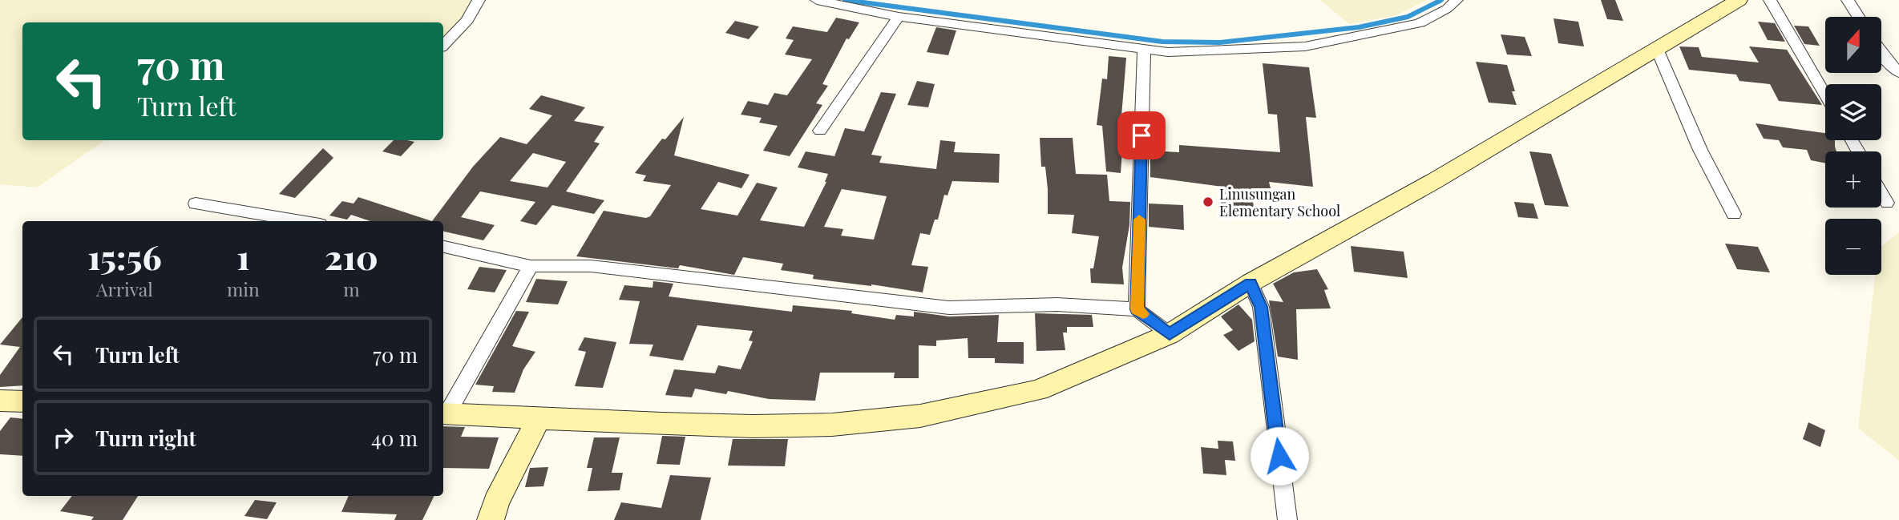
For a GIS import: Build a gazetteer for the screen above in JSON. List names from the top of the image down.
{
  "places": ["Linusungan Elementary School"],
  "north": "top",
  "page": {
    "map_buttons": ["+", "−"],
    "turn": ["70 m", "Turn left"],
    "eta": [
      "15:56",
      "Arrival",
      "1",
      "min",
      "210",
      "m"
    ],
    "list": [
      {
        "name": "Turn left",
        "value": "70 m"
      },
      {
        "name": "Turn right",
        "value": "40 m"
      }
    ]
  }
}
